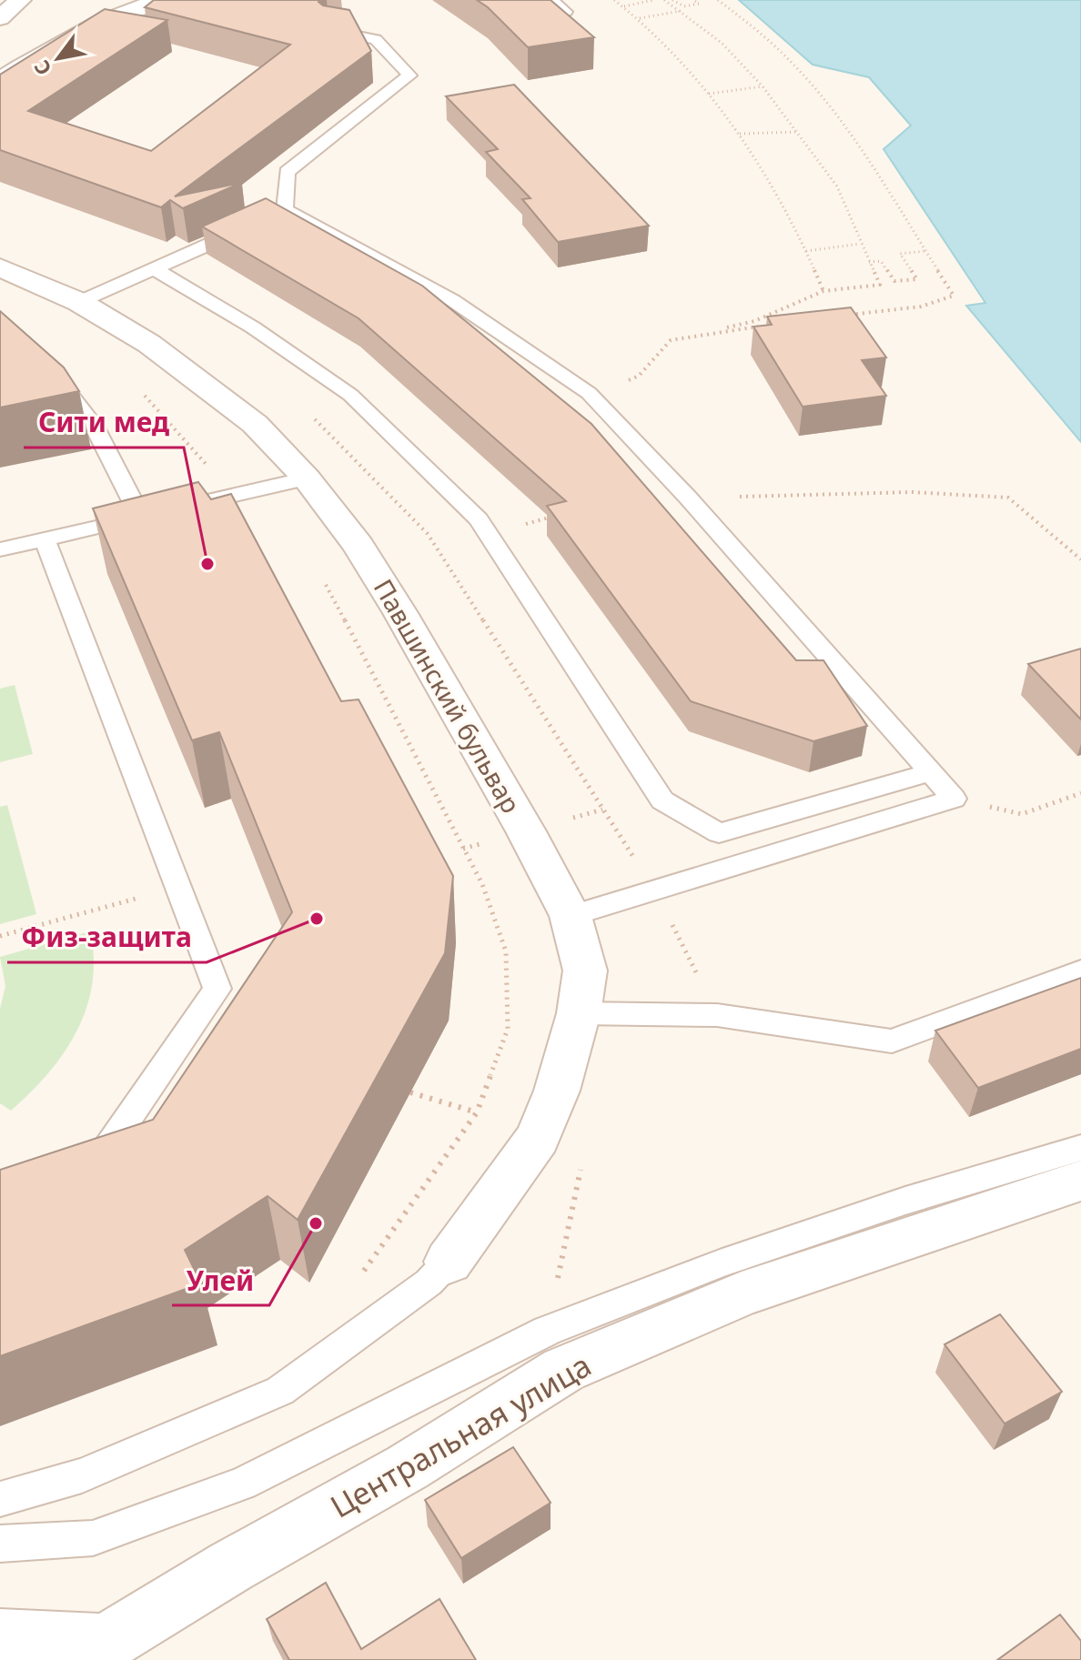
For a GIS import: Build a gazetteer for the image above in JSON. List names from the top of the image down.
{
  "streets": {
    "street": ["Павшинский бульвар", "Центральная улица"]
  },
  "places": ["Сити мед", "Физ-защита", "Улей"],
  "north": "bottom left"
}
